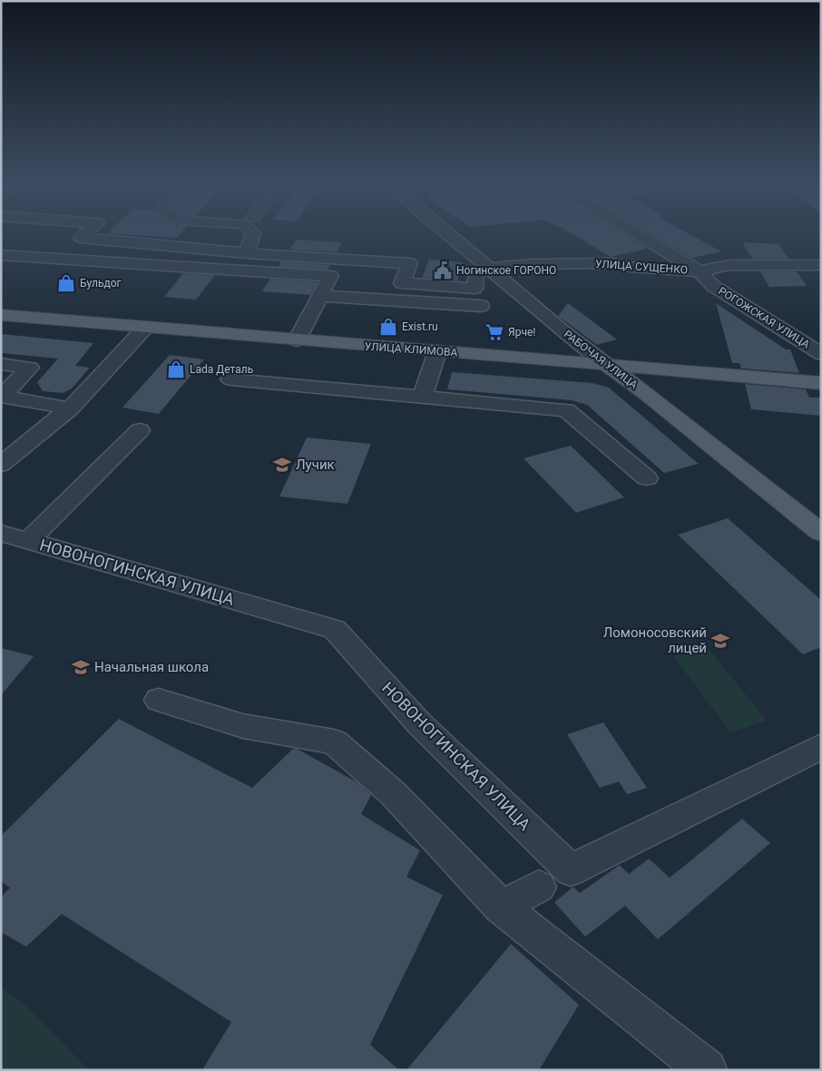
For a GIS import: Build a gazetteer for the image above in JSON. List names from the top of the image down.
{
  "streets": {
    "main road": ["УЛИЦА КЛИМОВА", "РАБОЧАЯ УЛИЦА"],
    "street": ["УЛИЦА СУЩЕНКО", "РОГОЖСКАЯ УЛИЦА", "НОВОНОГИНСКАЯ УЛИЦА"]
  },
  "crossings": [
    ["УЛИЦА СУЩЕНКО", "РОГОЖСКАЯ УЛИЦА"],
    ["УЛИЦА СУЩЕНКО", "РАБОЧАЯ УЛИЦА"],
    ["УЛИЦА КЛИМОВА", "РАБОЧАЯ УЛИЦА"]
  ],
  "places": {
    "public building": ["Ногинское ГОРОНО"],
    "shop": ["Бульдог", "Exist.ru", "Lada Деталь"],
    "supermarket": ["Ярче!"],
    "school or university": ["Лучик", "Ломоносовский лицей", "Начальная школа"]
  }
}
